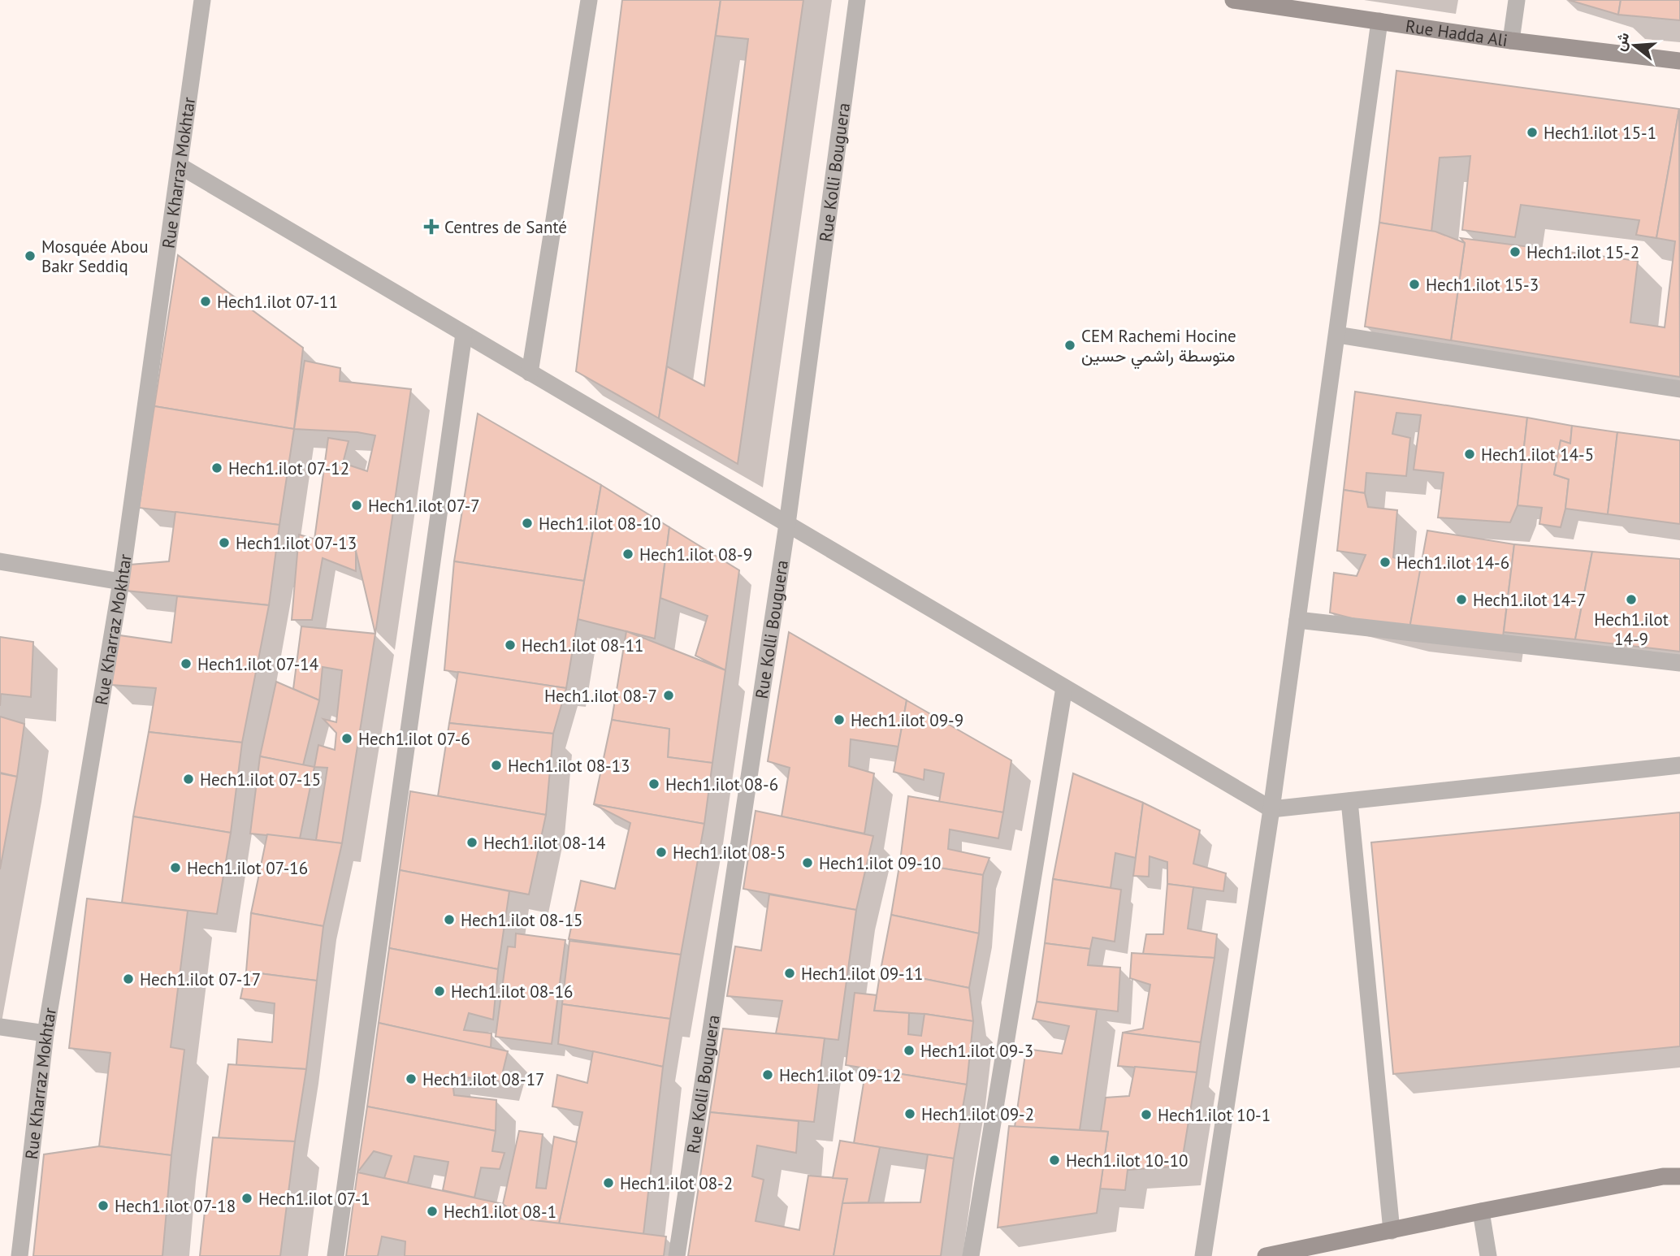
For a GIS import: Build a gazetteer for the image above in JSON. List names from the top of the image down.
{
  "streets": {
    "street": ["Rue Hadda Ali", "Rue Kharraz Mokhtar", "Rue Kolli Bouguera"]
  },
  "places": {
    "other": [
      "Hech1.ilot 15-1",
      "Hech1.ilot 15-2",
      "Mosquée Abou Bakr Seddiq",
      "Hech1.ilot 15-3",
      "Hech1.ilot 07-11",
      "CEM Rachemi Hocine متوسطة راشمي حسين",
      "Hech1.ilot 14-5",
      "Hech1.ilot 07-12",
      "Hech1.ilot 07-7",
      "Hech1.ilot 08-10",
      "Hech1.ilot 07-13",
      "Hech1.ilot 08-9",
      "Hech1.ilot 14-6",
      "Hech1.ilot 14-7",
      "Hech1.ilot 14-9",
      "Hech1.ilot 08-11",
      "Hech1.ilot 07-14",
      "Hech1.ilot 08-7",
      "Hech1.ilot 09-9",
      "Hech1.ilot 07-6",
      "Hech1.ilot 08-13",
      "Hech1.ilot 07-15",
      "Hech1.ilot 08-6",
      "Hech1.ilot 08-14",
      "Hech1.ilot 08-5",
      "Hech1.ilot 09-10",
      "Hech1.ilot 07-16",
      "Hech1.ilot 08-15",
      "Hech1.ilot 09-11",
      "Hech1.ilot 07-17",
      "Hech1.ilot 08-16",
      "Hech1.ilot 09-3",
      "Hech1.ilot 09-12",
      "Hech1.ilot 08-17",
      "Hech1.ilot 09-2",
      "Hech1.ilot 10-1",
      "Hech1.ilot 10-10",
      "Hech1.ilot 08-2",
      "Hech1.ilot 07-1",
      "Hech1.ilot 07-18",
      "Hech1.ilot 08-1"
    ],
    "health": ["Centres de Santé"]
  },
  "north": "left"
}
